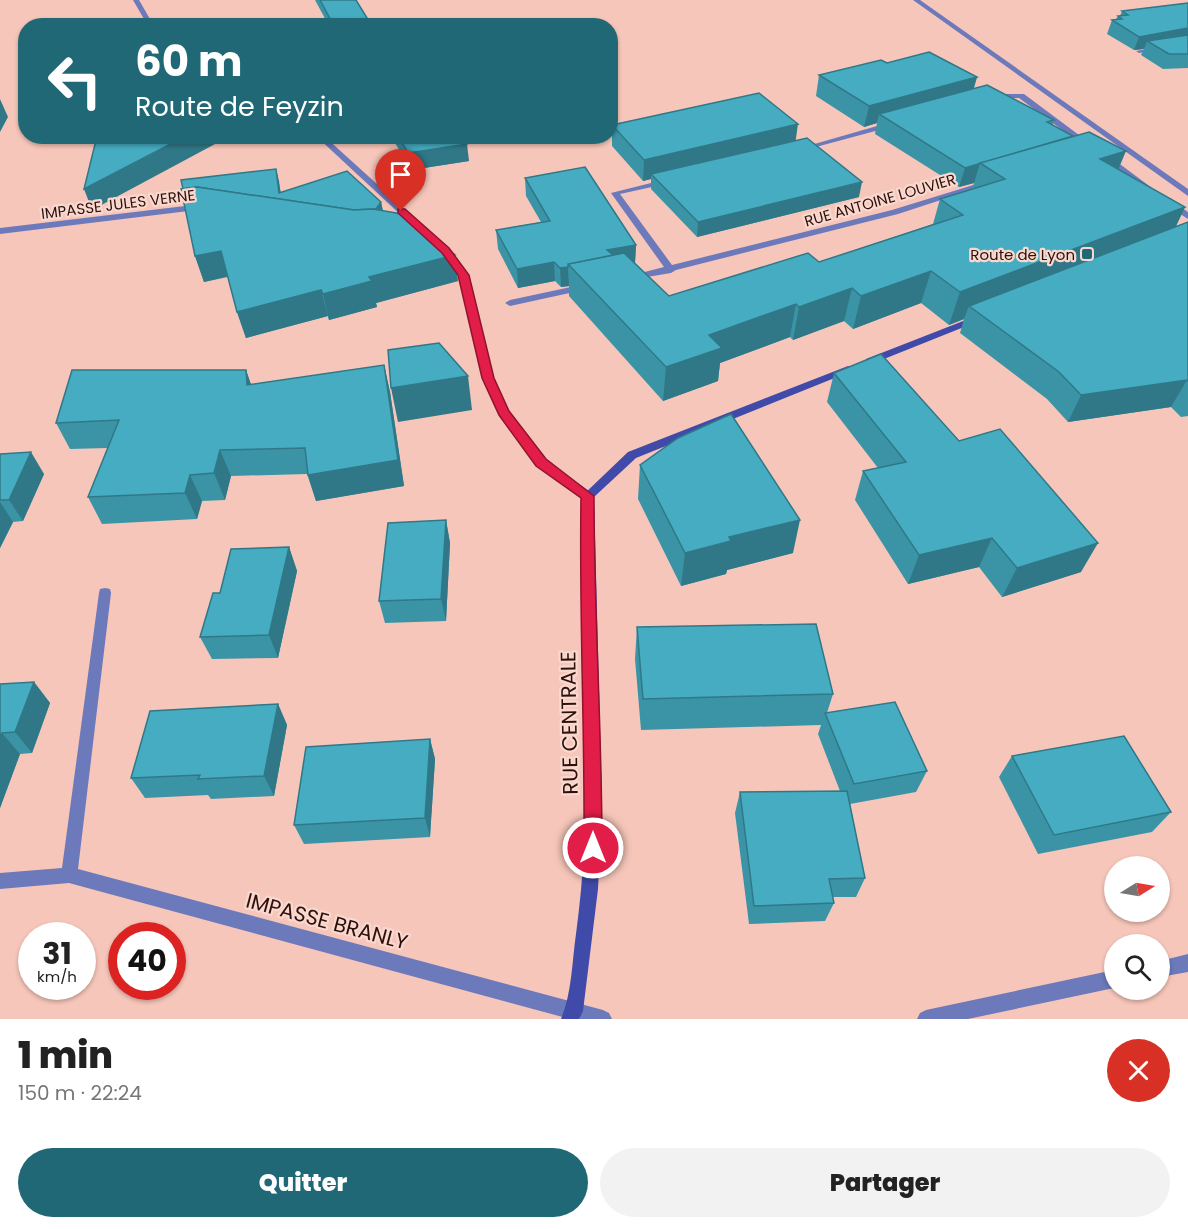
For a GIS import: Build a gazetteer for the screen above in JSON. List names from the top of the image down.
{
  "streets": {
    "street": [
      "RUE ANTOINE LOUVIER",
      "IMPASSE JULES VERNE",
      "RUE CENTRALE",
      "IMPASSE BRANLY"
    ]
  },
  "crossings": [
    ["RUE CENTRALE", "IMPASSE BRANLY"]
  ],
  "places": {
    "transit": ["Route de Lyon"]
  },
  "north": "right",
  "page": {
    "turn": ["60 m", "Route de Feyzin"],
    "speed": "31 km/h",
    "limit": "40",
    "heading": ["1 min", "150 m · 22:24"],
    "buttons": ["Quitter", "Partager"]
  }
}
